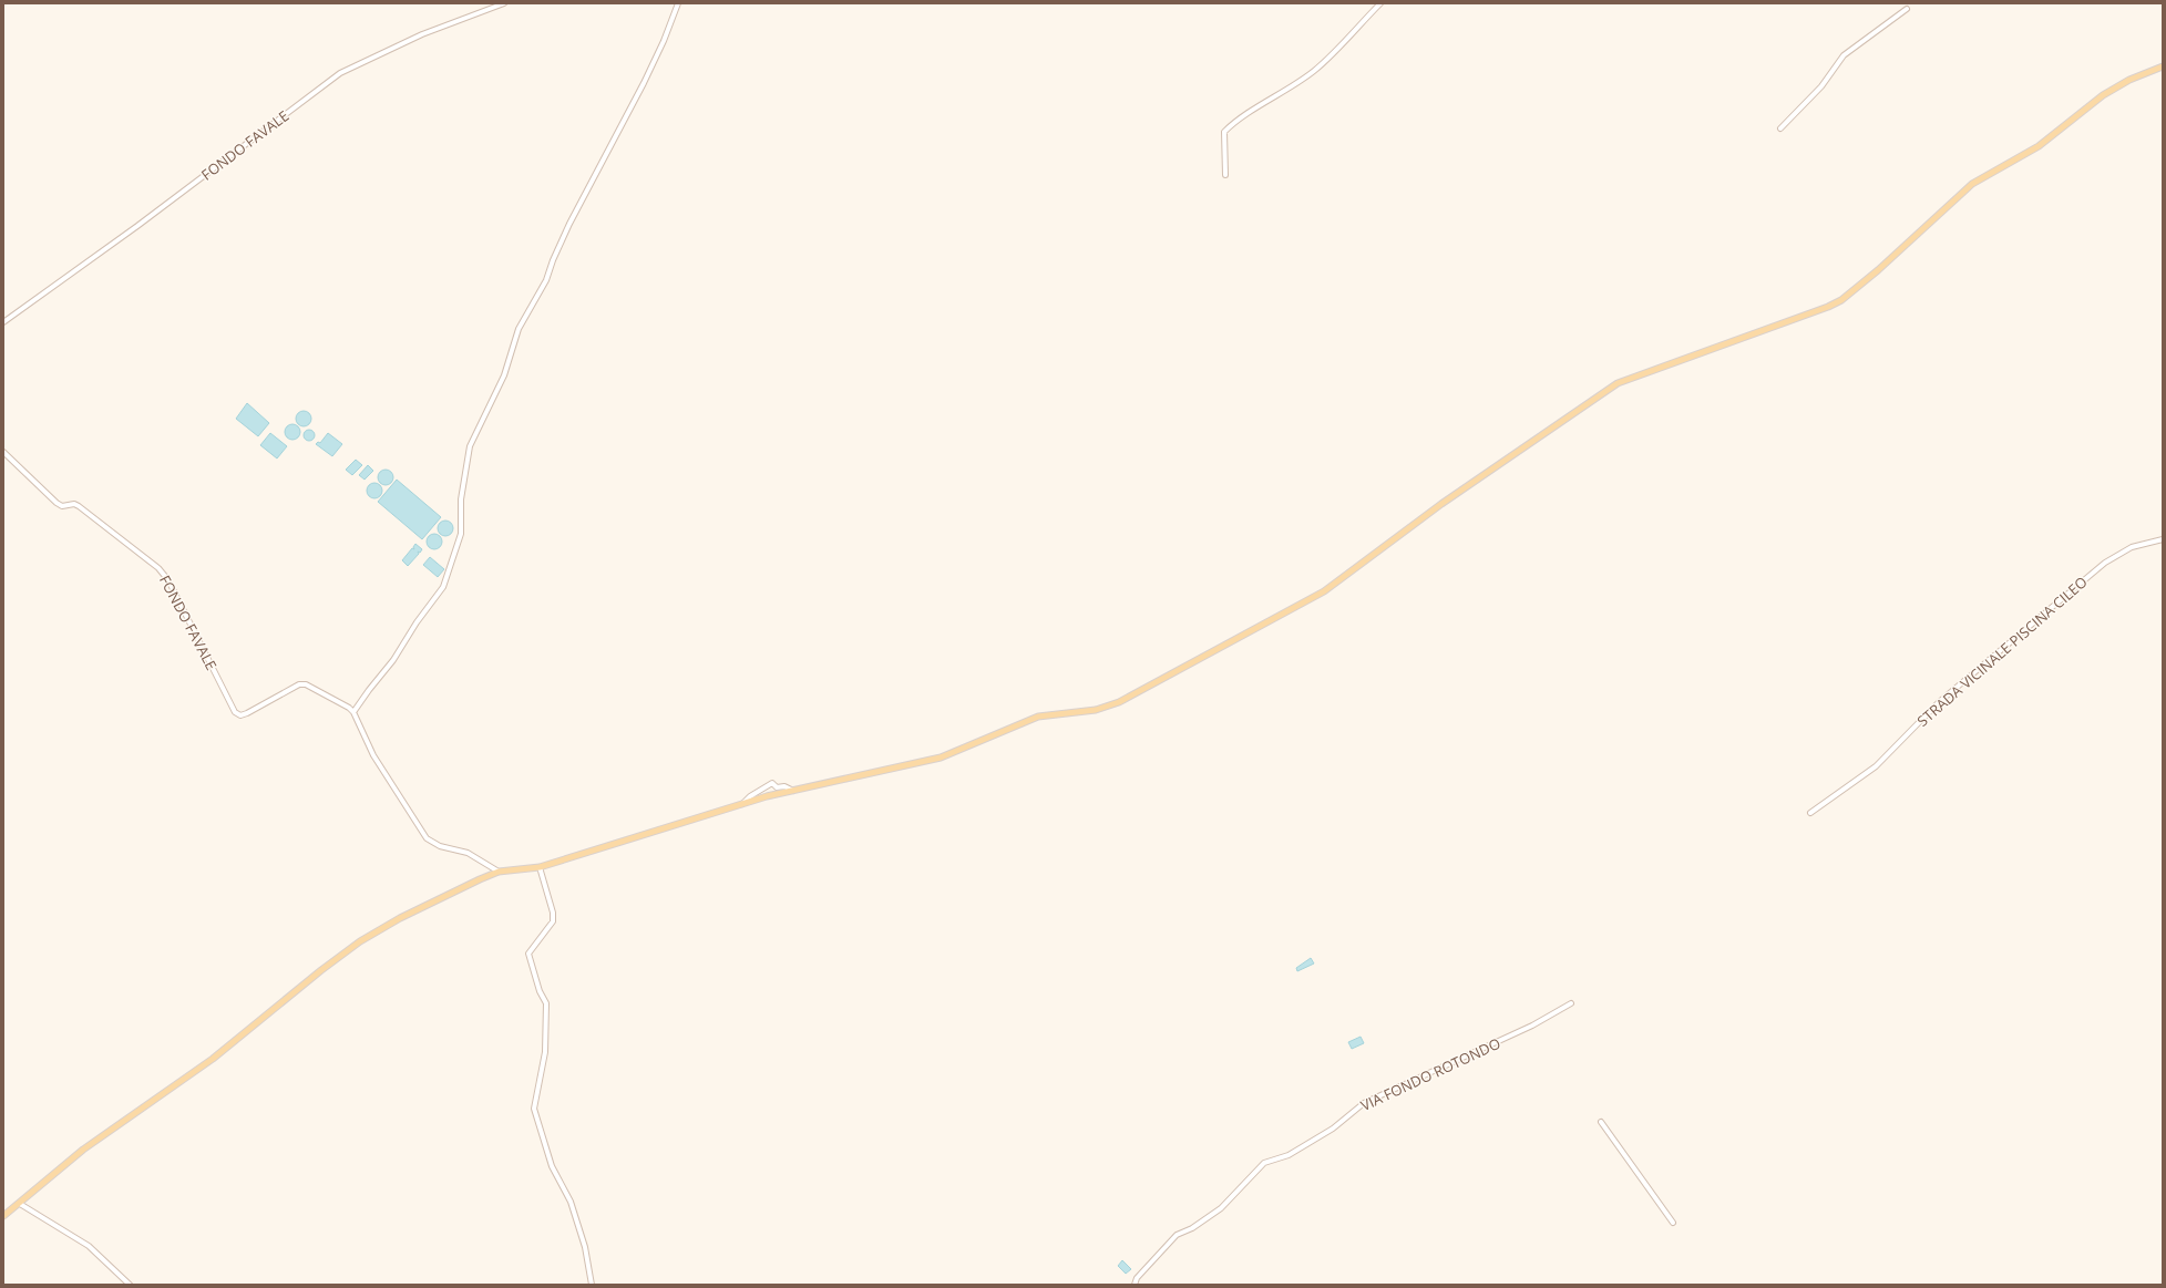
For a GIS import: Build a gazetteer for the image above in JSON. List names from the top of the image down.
{
  "streets": {
    "street": ["FONDO FAVALE", "STRADA VICINALE PISCINA CILEO", "VIA FONDO ROTONDO"]
  }
}
